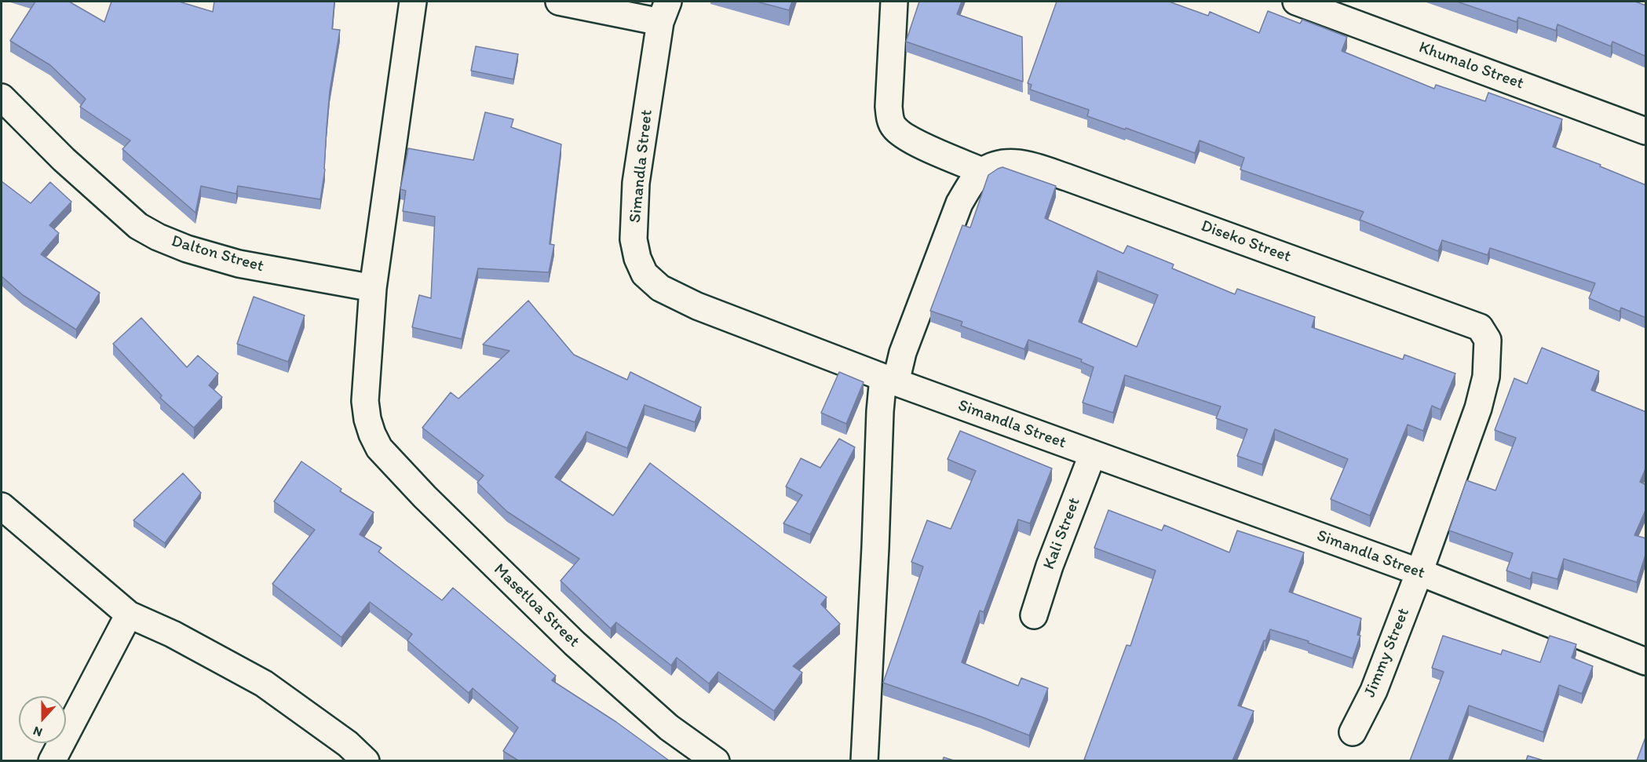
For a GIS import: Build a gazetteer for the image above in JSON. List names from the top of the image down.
{
  "streets": {
    "street": [
      "Khumalo Street",
      "Simandla Street",
      "Diseko Street",
      "Dalton Street",
      "Kali Street",
      "Masetloa Street",
      "Jimmy Street"
    ]
  },
  "crossings": [
    ["Simandla Street", "Diseko Street"],
    ["Simandla Street", "Kali Street"],
    ["Simandla Street", "Jimmy Street"],
    ["Diseko Street", "Jimmy Street"],
    ["Dalton Street", "Masetloa Street"]
  ],
  "north": "bottom"
}
